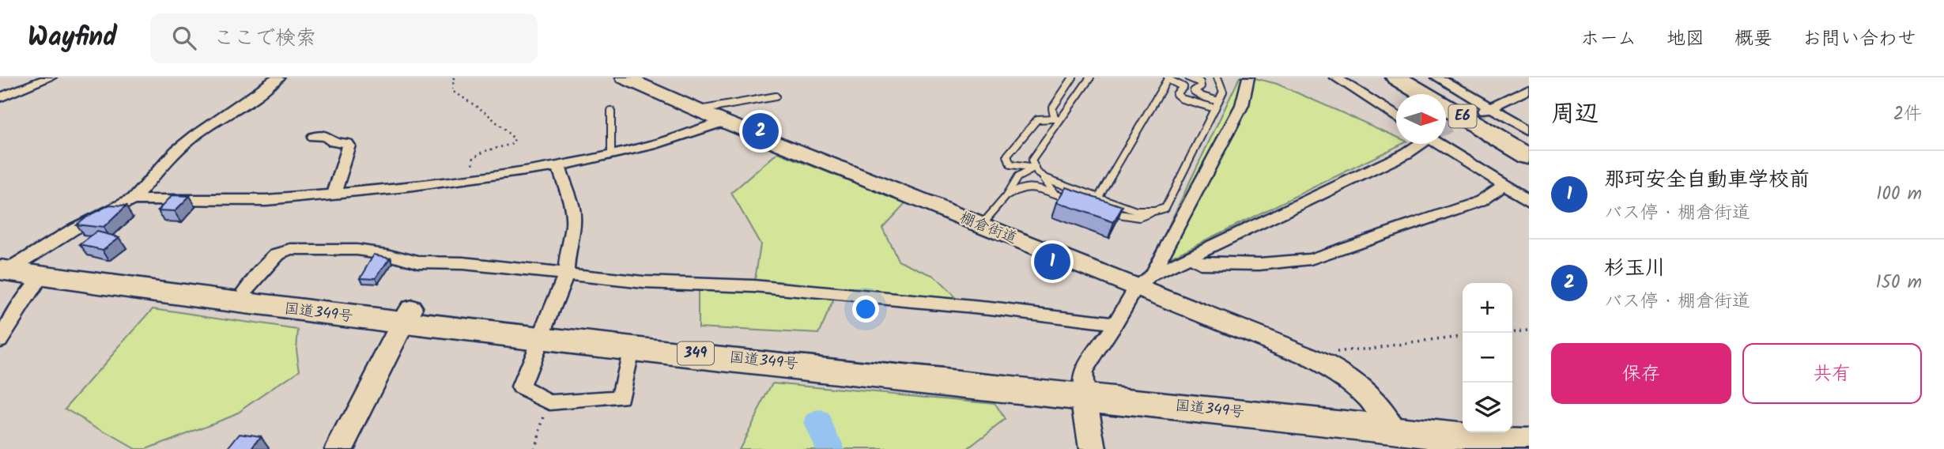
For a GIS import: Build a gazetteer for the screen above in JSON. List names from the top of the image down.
{
  "streets": {
    "highway": ["E6", "国道349号", "349"],
    "street": ["棚倉街道"]
  },
  "crossings": [
    ["棚倉街道", "国道349号"]
  ],
  "north": "right",
  "page": {
    "header": "Wayfind",
    "search": "ここで検索",
    "nav": [
      "ホーム",
      "地図",
      "概要",
      "お問い合わせ"
    ],
    "heading": ["周辺", "2件"],
    "pins": ["2", "1"],
    "list": [
      {
        "mark": "1",
        "name": "那珂安全自動車学校前",
        "note": "バス停 · 棚倉街道",
        "value": "100 m"
      },
      {
        "mark": "2",
        "name": "杉玉川",
        "note": "バス停 · 棚倉街道",
        "value": "150 m"
      }
    ],
    "map_buttons": ["+", "−"],
    "buttons": ["保存", "共有"]
  }
}
